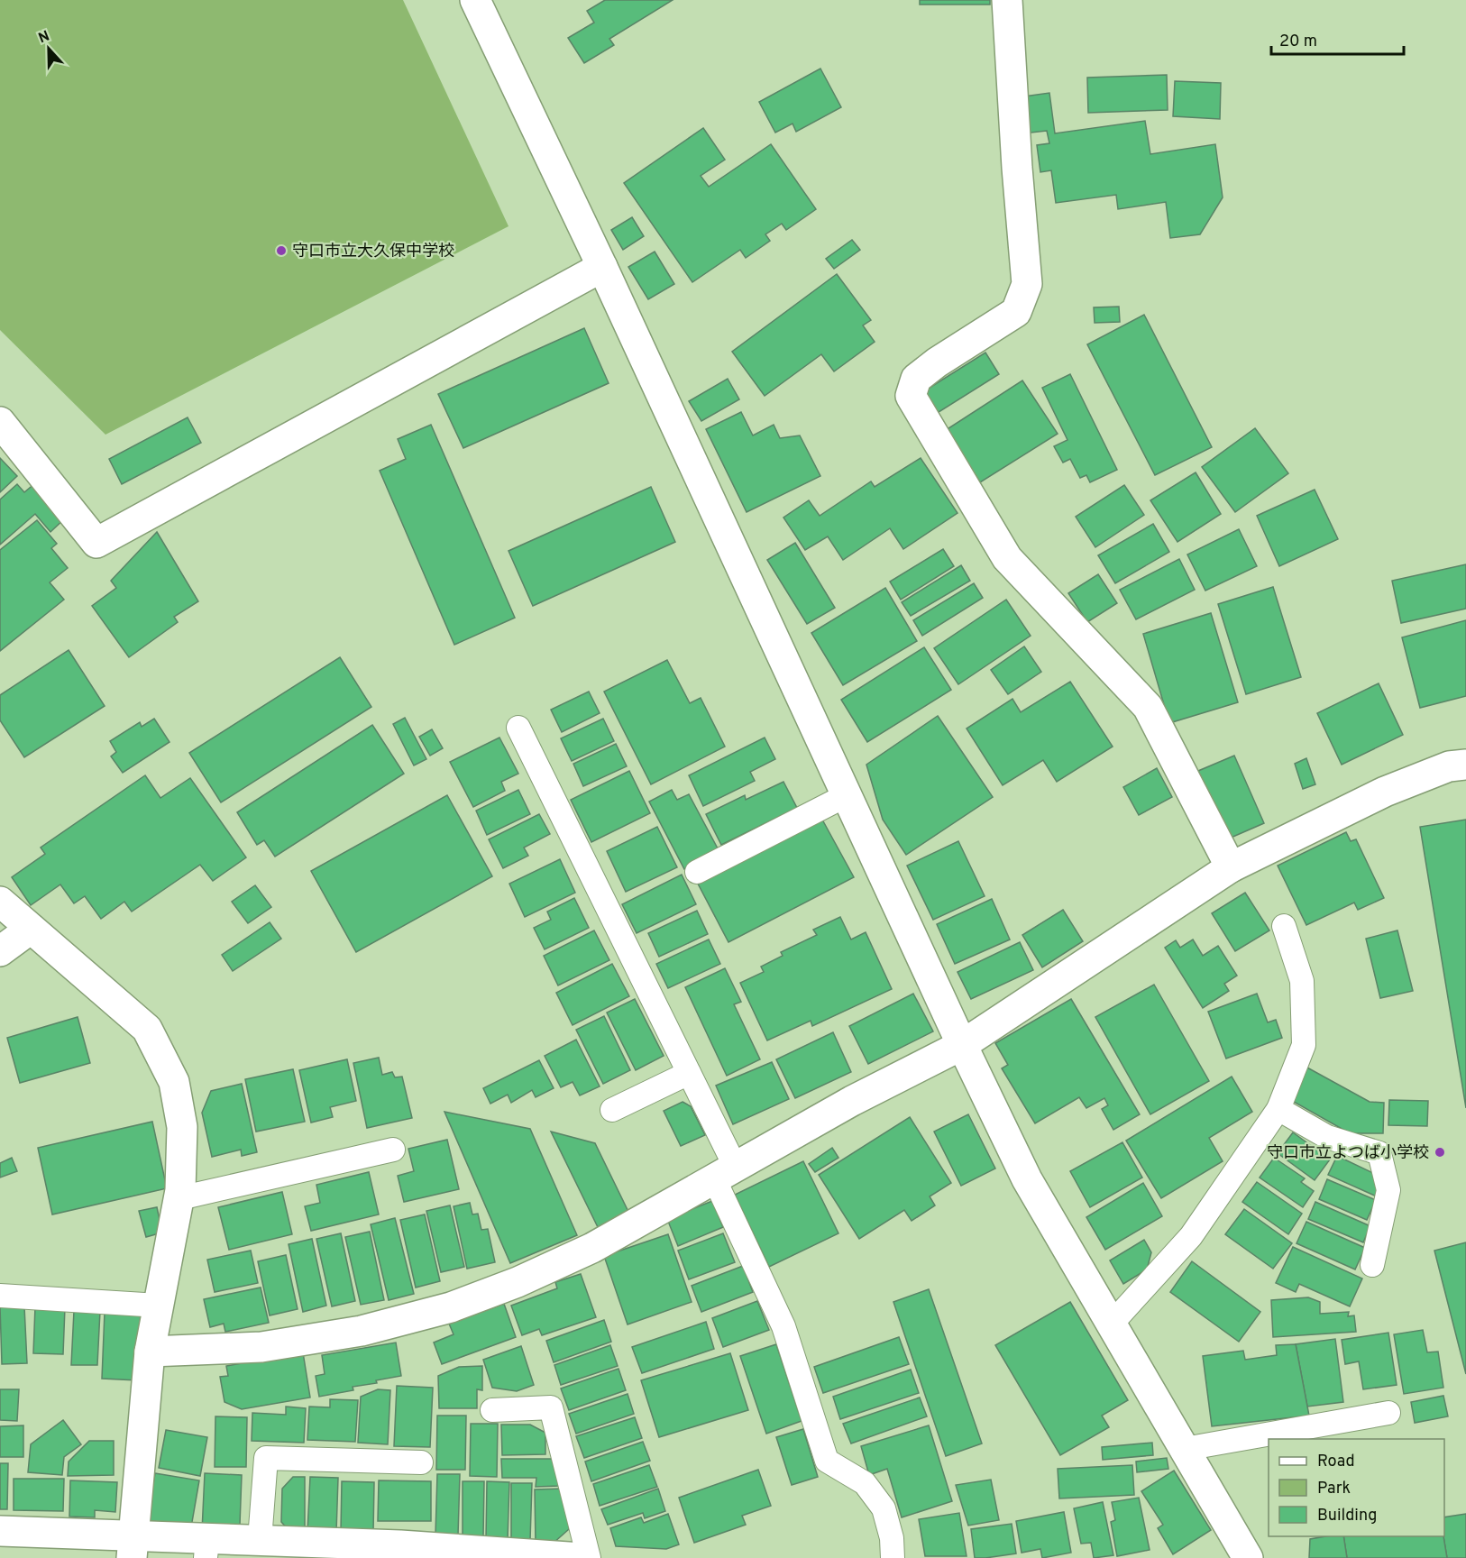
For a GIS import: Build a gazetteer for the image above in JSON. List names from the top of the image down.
{
  "places": ["守口市立大久保中学校", "守口市立よつば小学校"],
  "legend": ["Road", "Park", "Building"],
  "scale_bar": "20 m",
  "north": "top"
}
